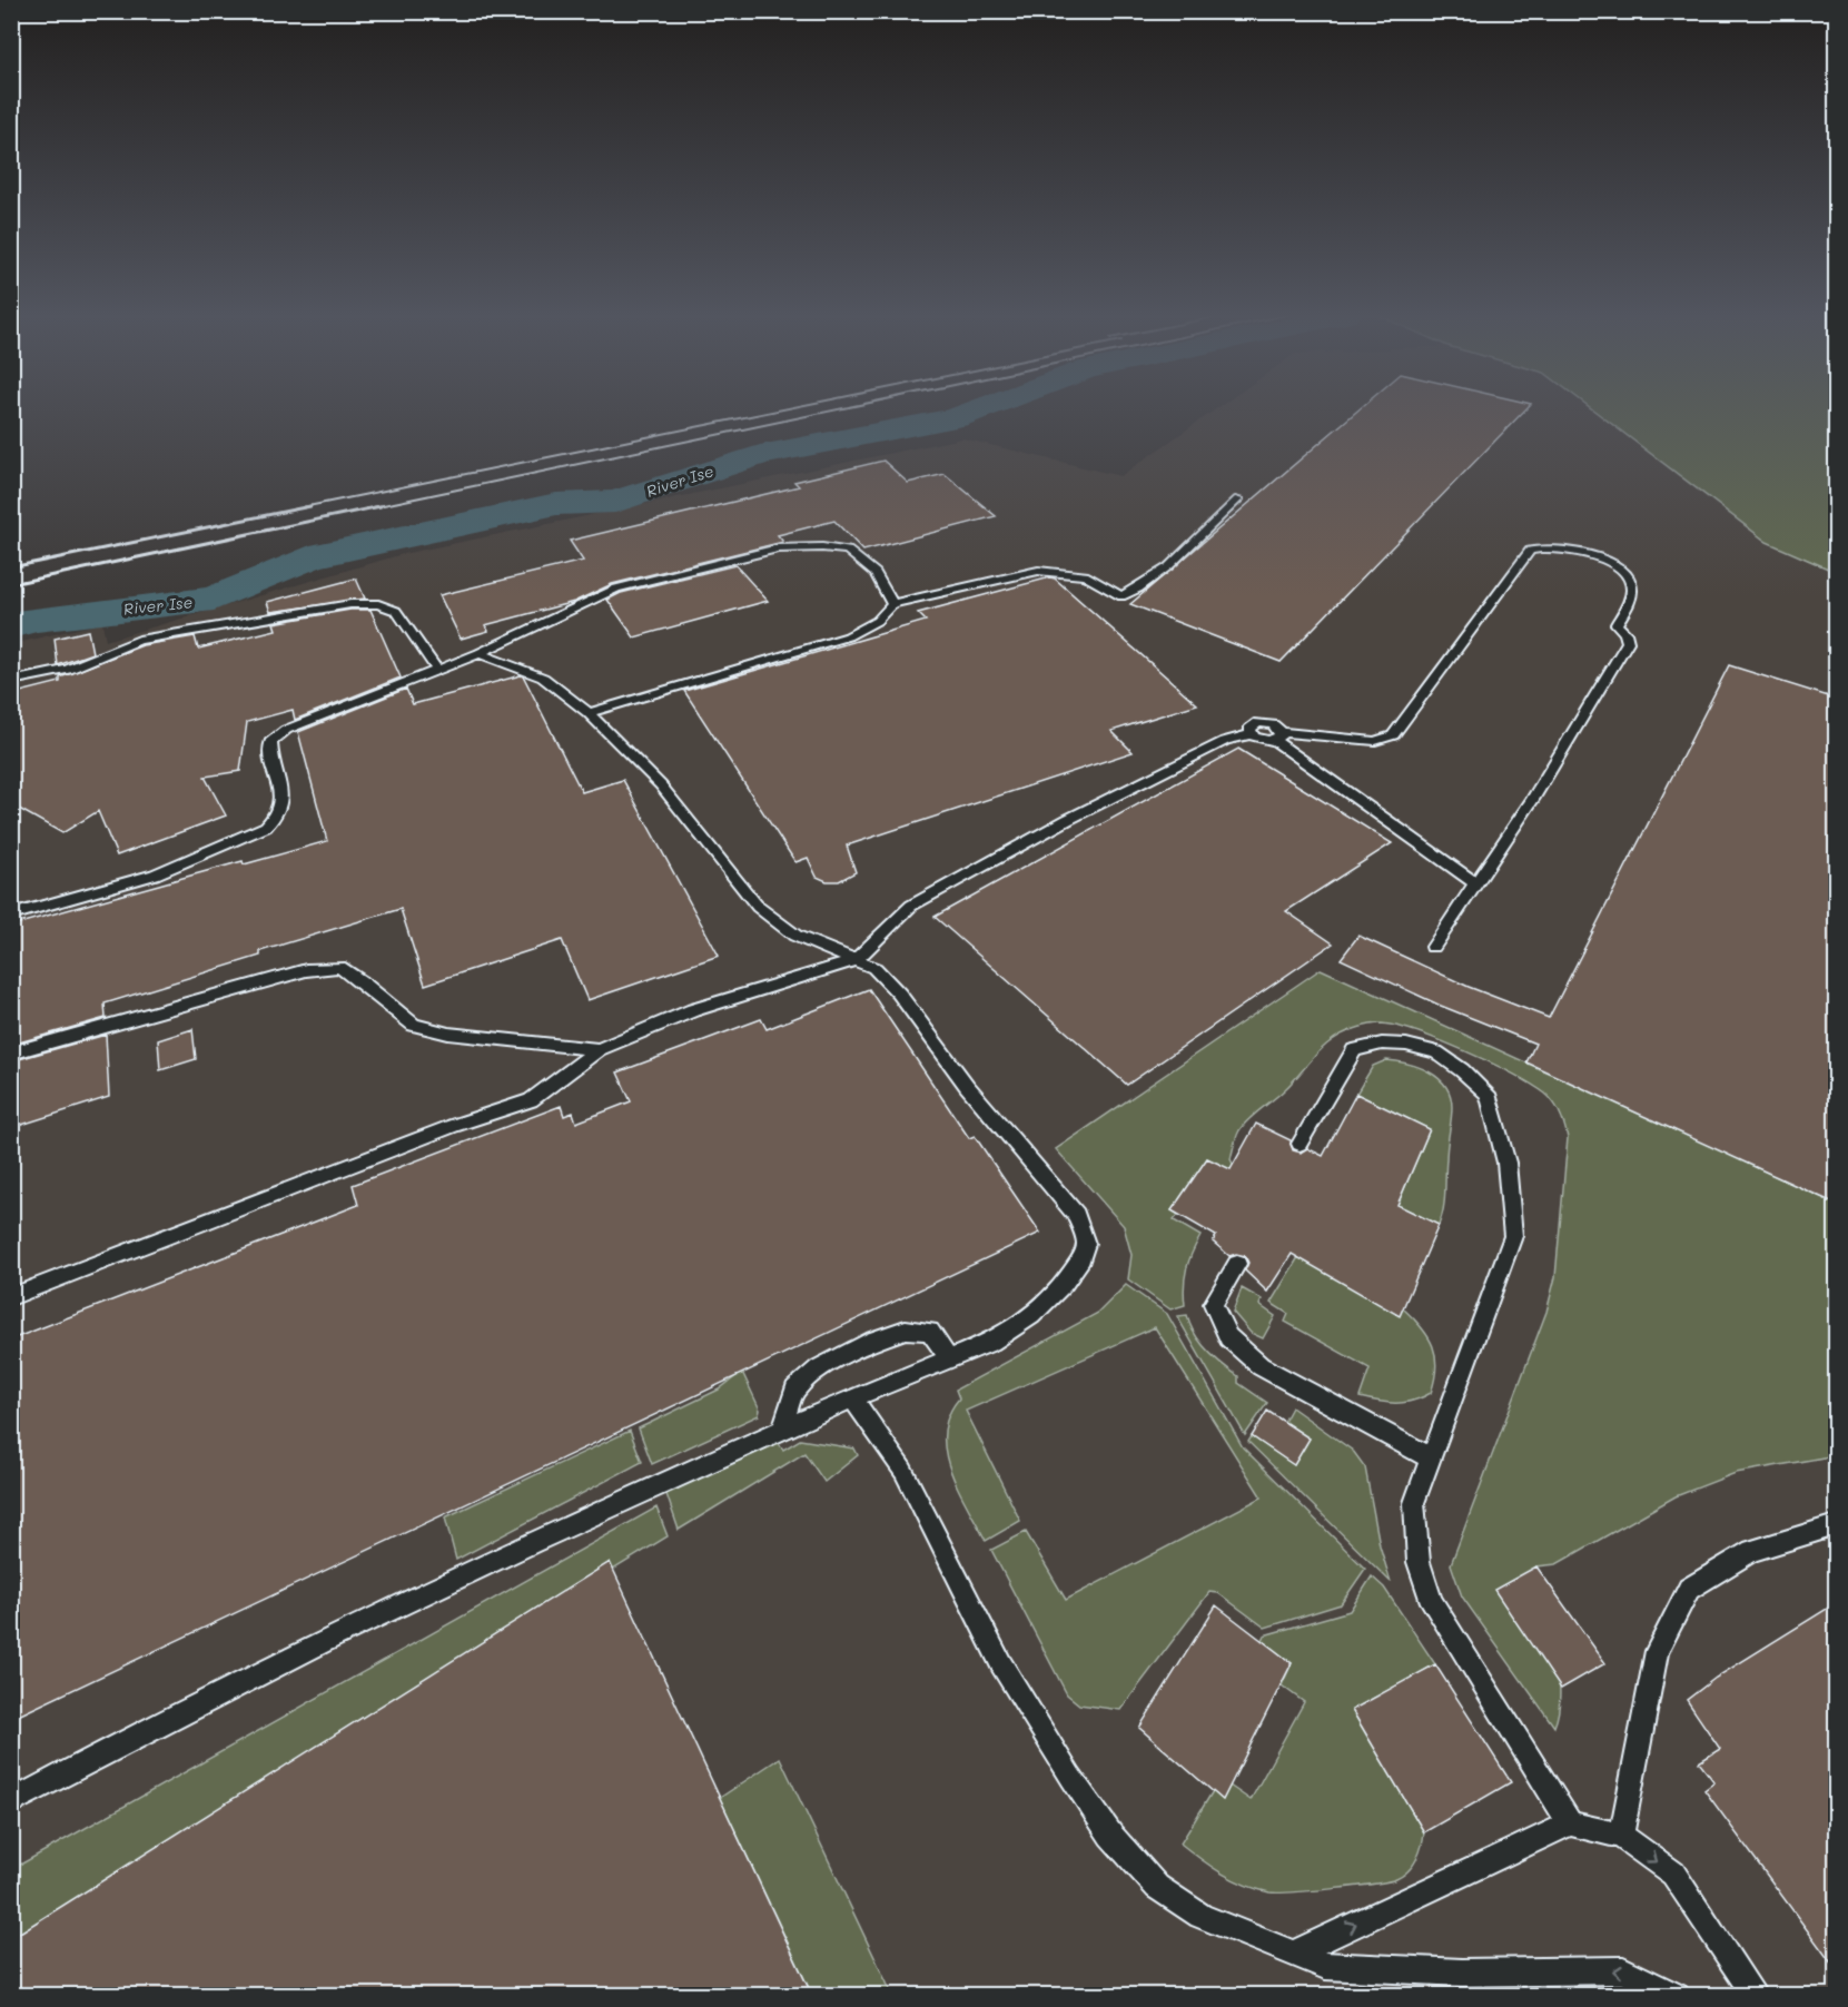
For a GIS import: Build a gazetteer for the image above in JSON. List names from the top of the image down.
{
  "water": ["River Ise"]
}
